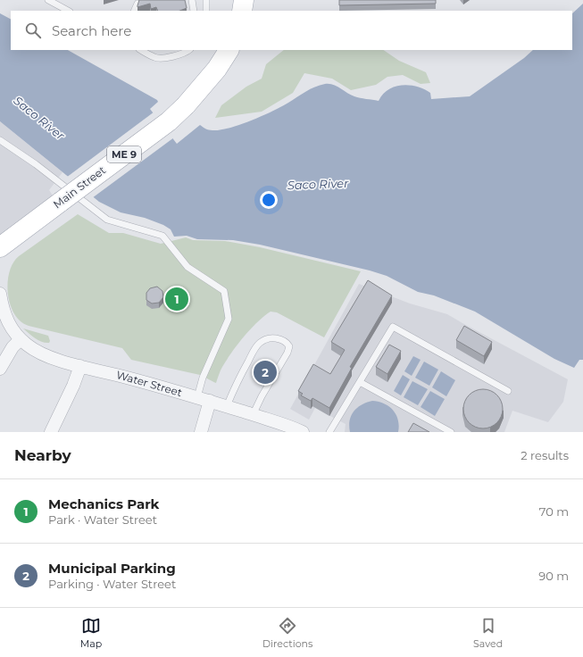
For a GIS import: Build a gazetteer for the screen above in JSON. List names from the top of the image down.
{
  "streets": {
    "main road": ["ME 9", "Main Street"],
    "street": ["Water Street"]
  },
  "water": ["Saco River"],
  "page": {
    "search": "Search here",
    "pins": ["1", "2"],
    "heading": ["Nearby", "2 results"],
    "list": [
      {
        "mark": "1",
        "name": "Mechanics Park",
        "note": "Park · Water Street",
        "value": "70 m"
      },
      {
        "mark": "2",
        "name": "Municipal Parking",
        "note": "Parking · Water Street",
        "value": "90 m"
      }
    ],
    "nav": ["Map", "Directions", "Saved"]
  }
}
